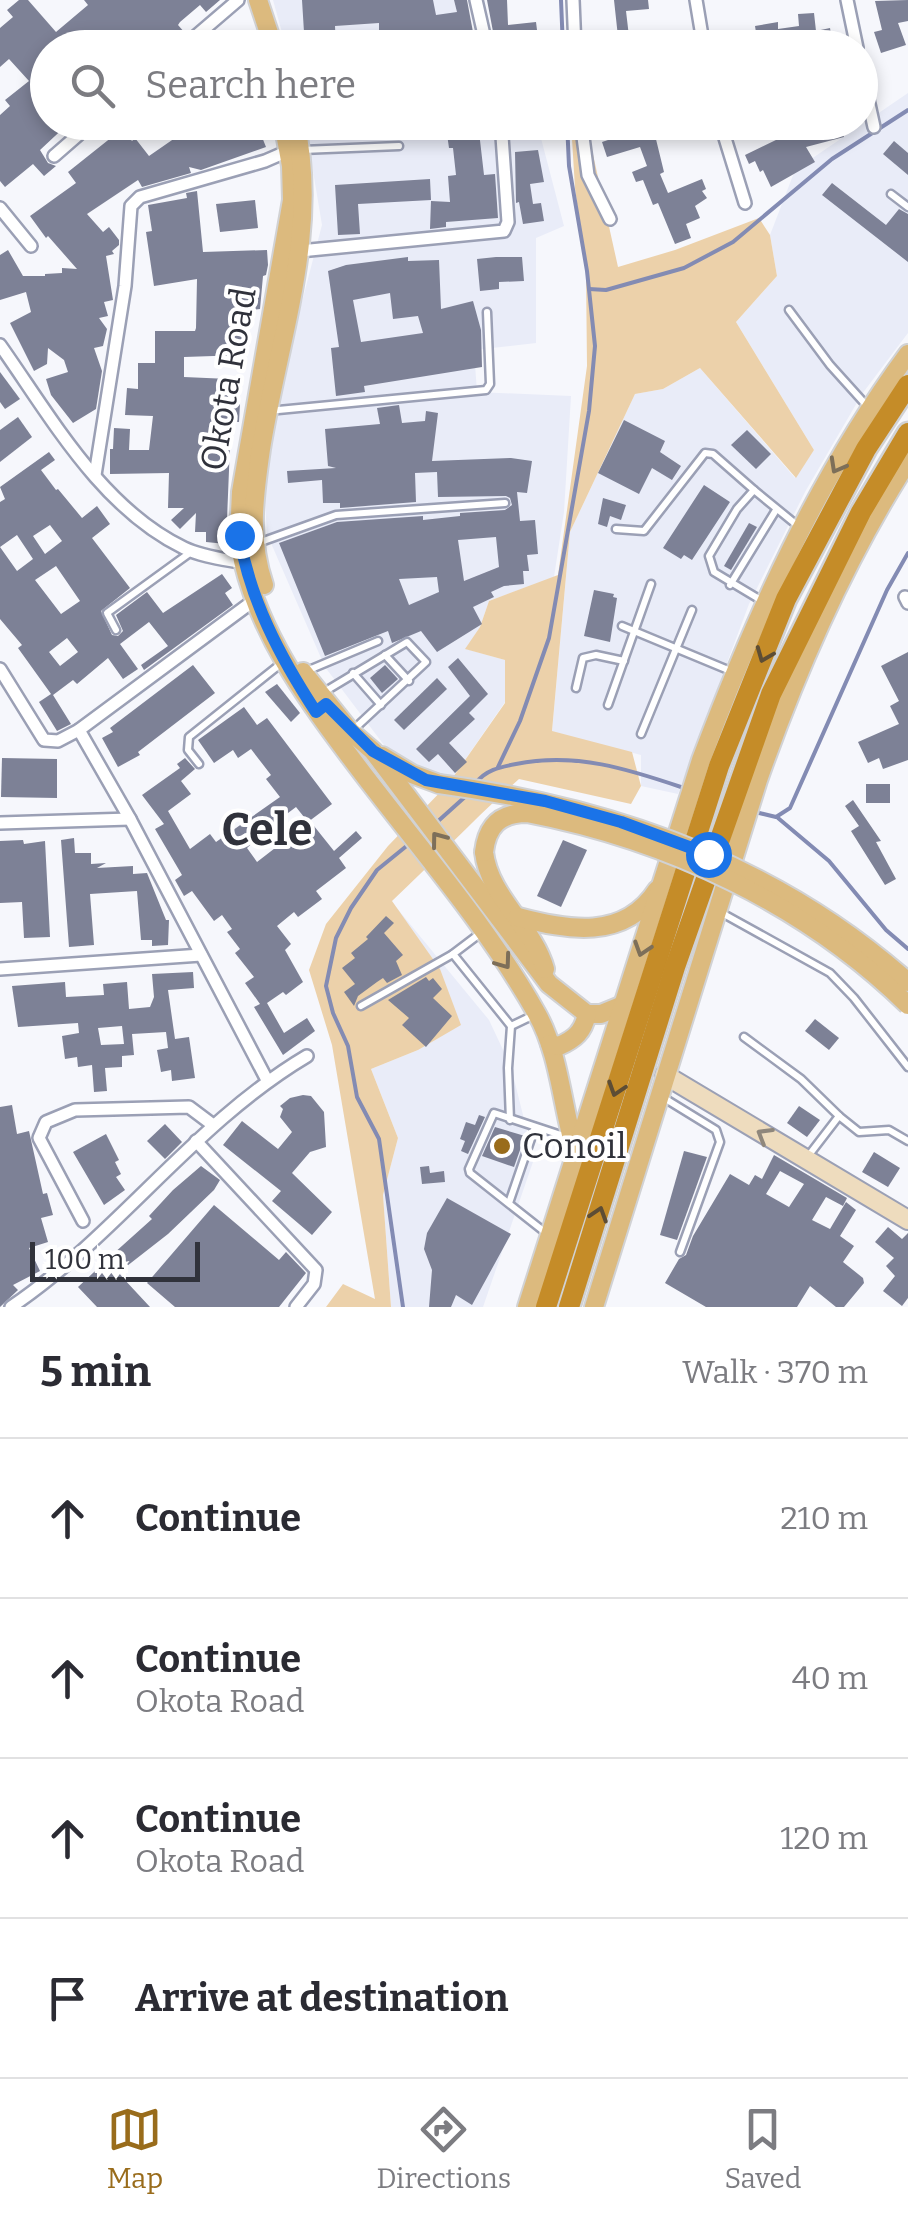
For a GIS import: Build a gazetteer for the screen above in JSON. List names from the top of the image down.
{
  "streets": {
    "main road": ["Okota Road"]
  },
  "districts": ["Cele"],
  "places": ["Conoil"],
  "scale_bar": "100 m",
  "page": {
    "search": "Search here",
    "scale": "100 m",
    "heading": ["5 min", "Walk · 370 m"],
    "list": [
      ["Continue", "210 m"],
      ["Continue", "Okota Road", "40 m"],
      ["Continue", "Okota Road", "120 m"],
      "Arrive at destination"
    ],
    "nav": ["Map", "Directions", "Saved"]
  }
}
